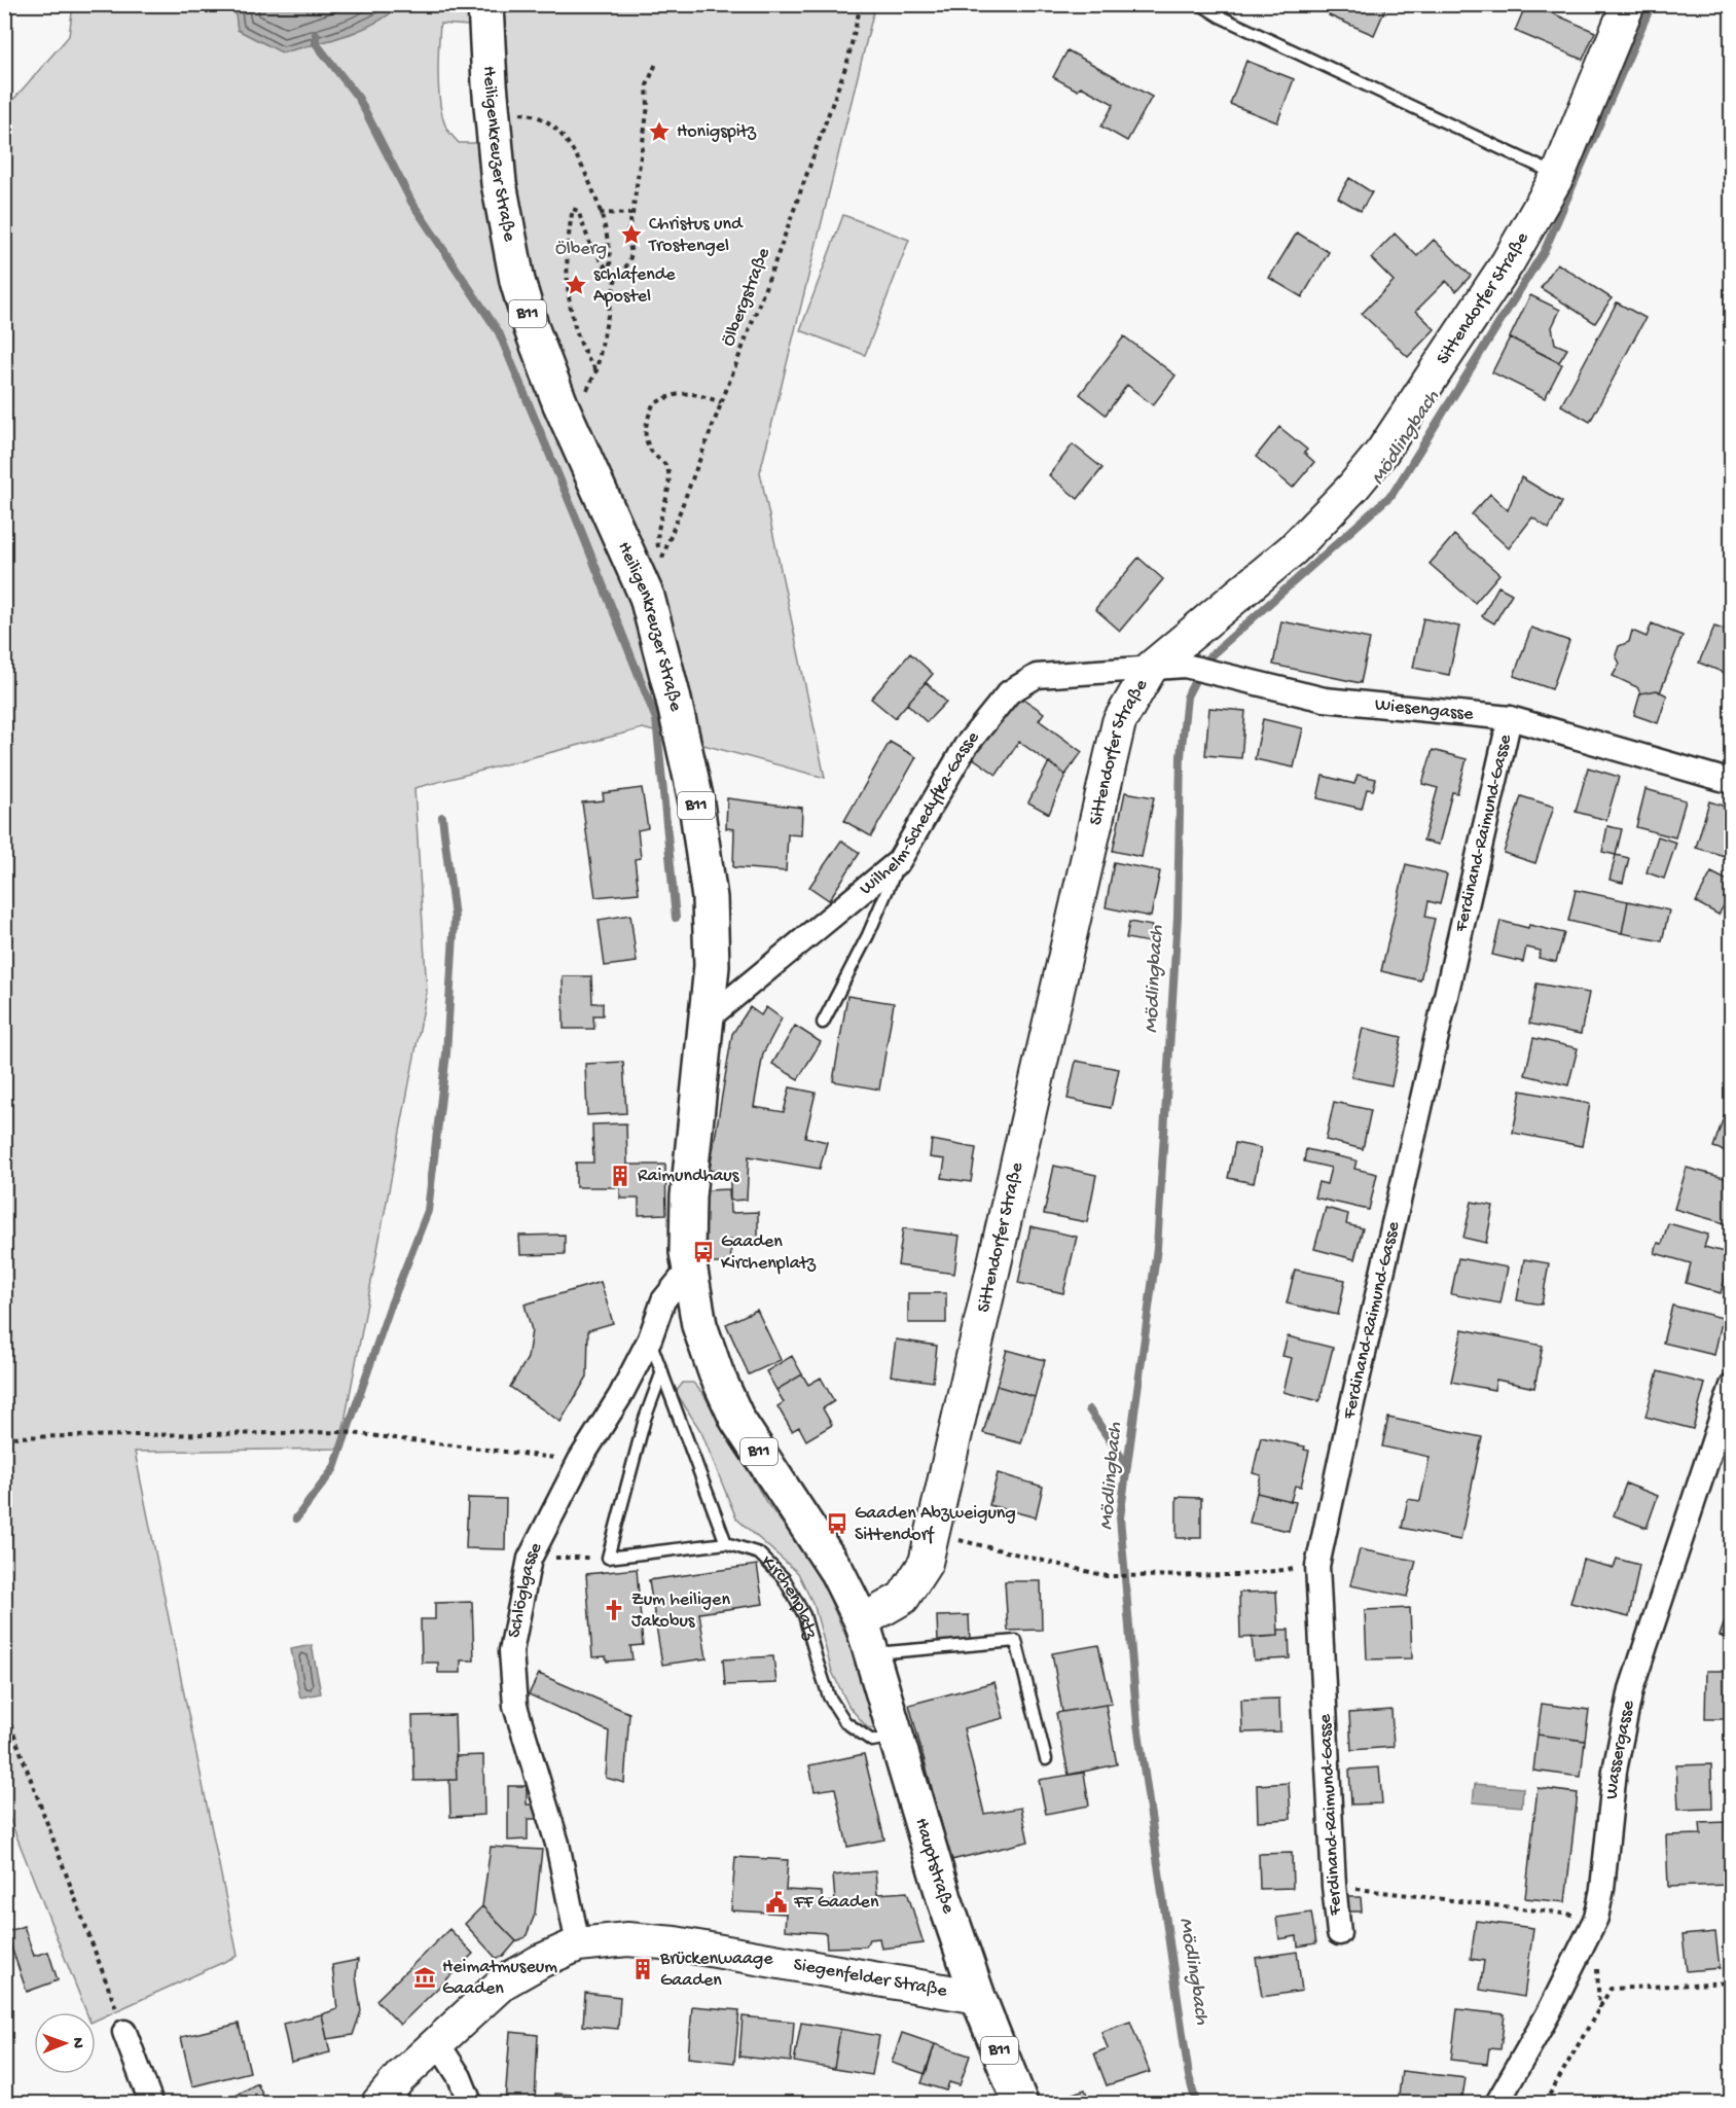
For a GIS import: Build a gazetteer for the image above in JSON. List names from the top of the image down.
{
  "streets": {
    "main road": ["Heiligenkreuzer Straße", "B11", "Hauptstraße"],
    "street": [
      "Sittendorfer Straße",
      "Wiesengasse",
      "Wilhelm-Schedyfka-Gasse",
      "Ferdinand-Raimund-Gasse",
      "Schlöglgasse",
      "Wassergasse",
      "Siegenfelder Straße"
    ],
    "lane": ["Kirchenplatz"],
    "path": ["Ölbergstraße"]
  },
  "crossings": [
    ["Heiligenkreuzer Straße", "B11"],
    ["Heiligenkreuzer Straße", "Wilhelm-Schedyfka-Gasse"],
    ["Heiligenkreuzer Straße", "Schlöglgasse"],
    ["Sittendorfer Straße", "B11"],
    ["Sittendorfer Straße", "Wiesengasse"],
    ["Sittendorfer Straße", "Wilhelm-Schedyfka-Gasse"],
    ["Sittendorfer Straße", "Hauptstraße"],
    ["B11", "Schlöglgasse"],
    ["B11", "Hauptstraße"],
    ["Wiesengasse", "Wilhelm-Schedyfka-Gasse"],
    ["Wiesengasse", "Ferdinand-Raimund-Gasse"],
    ["Schlöglgasse", "Siegenfelder Straße"],
    ["Kirchenplatz", "Hauptstraße"],
    ["Hauptstraße", "Siegenfelder Straße"]
  ],
  "water": ["Mödlingbach"],
  "parks": ["Ölberg"],
  "places": {
    "place": ["Honigspitz", "Christus und Trostengel", "schlafende Apostel"],
    "building": ["Raimundhaus", "Brückenwaage Gaaden"],
    "bus stop": ["Gaaden Kirchenplatz", "Gaaden Abzweigung Sittendorf"],
    "church": ["Zum heiligen Jakobus"],
    "public building": ["FF Gaaden"],
    "museum": ["Heimatmuseum Gaaden"]
  },
  "north": "right"
}
